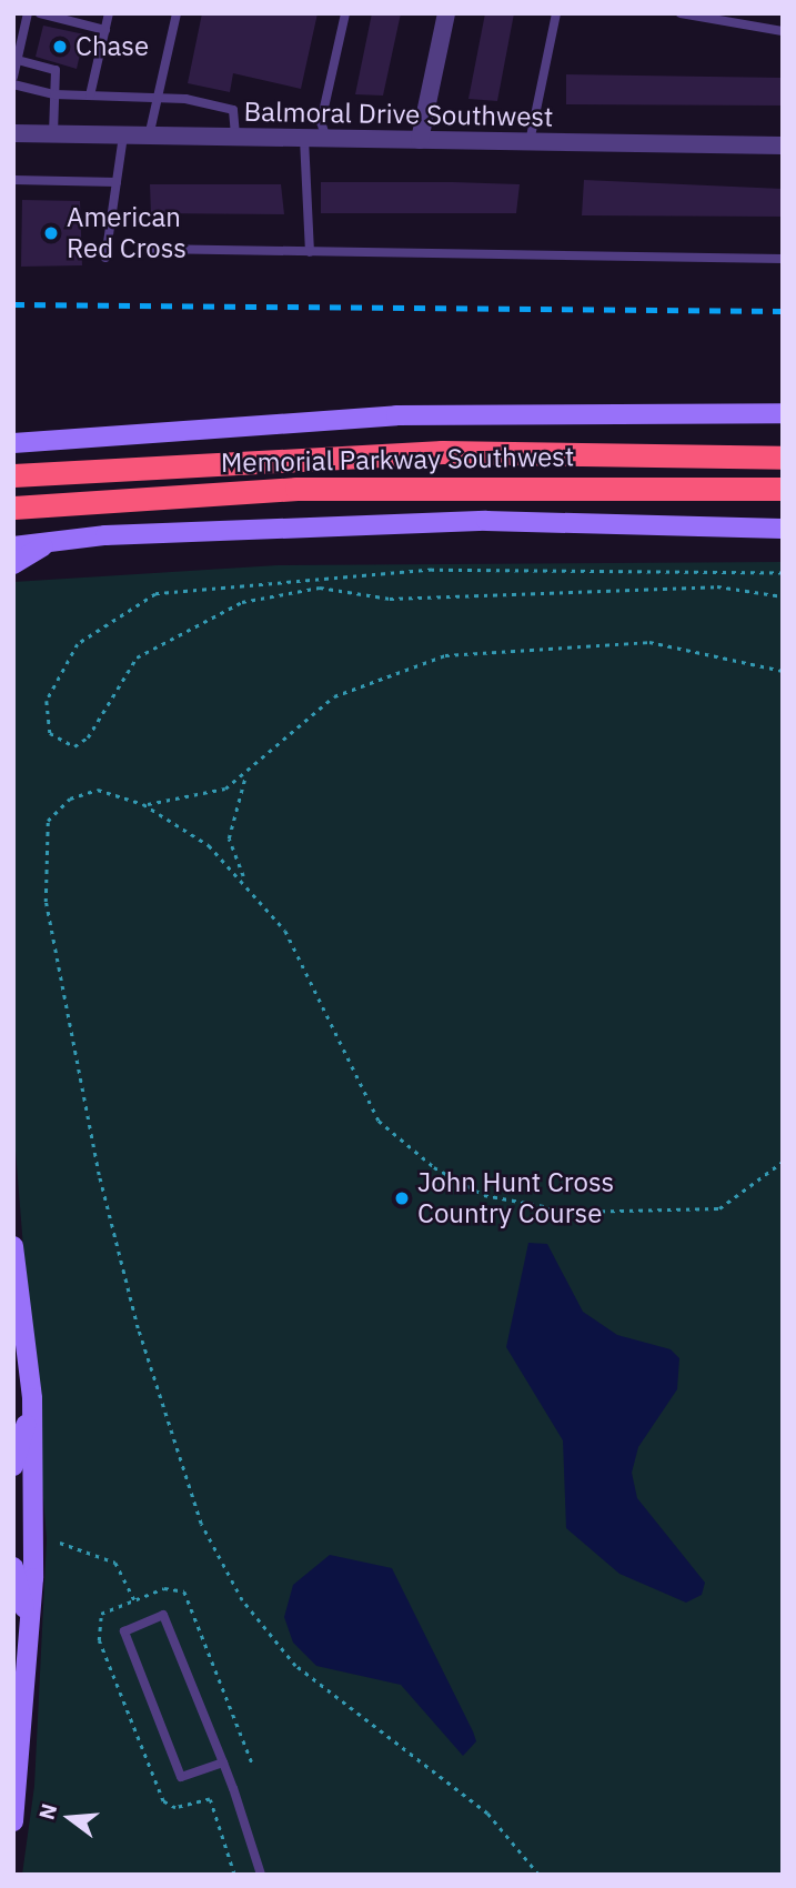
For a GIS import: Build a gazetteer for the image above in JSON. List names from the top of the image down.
{
  "streets": {
    "highway": ["Memorial Parkway Southwest"],
    "street": ["Balmoral Drive Southwest"]
  },
  "places": ["Chase", "American Red Cross", "John Hunt Cross Country Course"],
  "north": "left"
}
